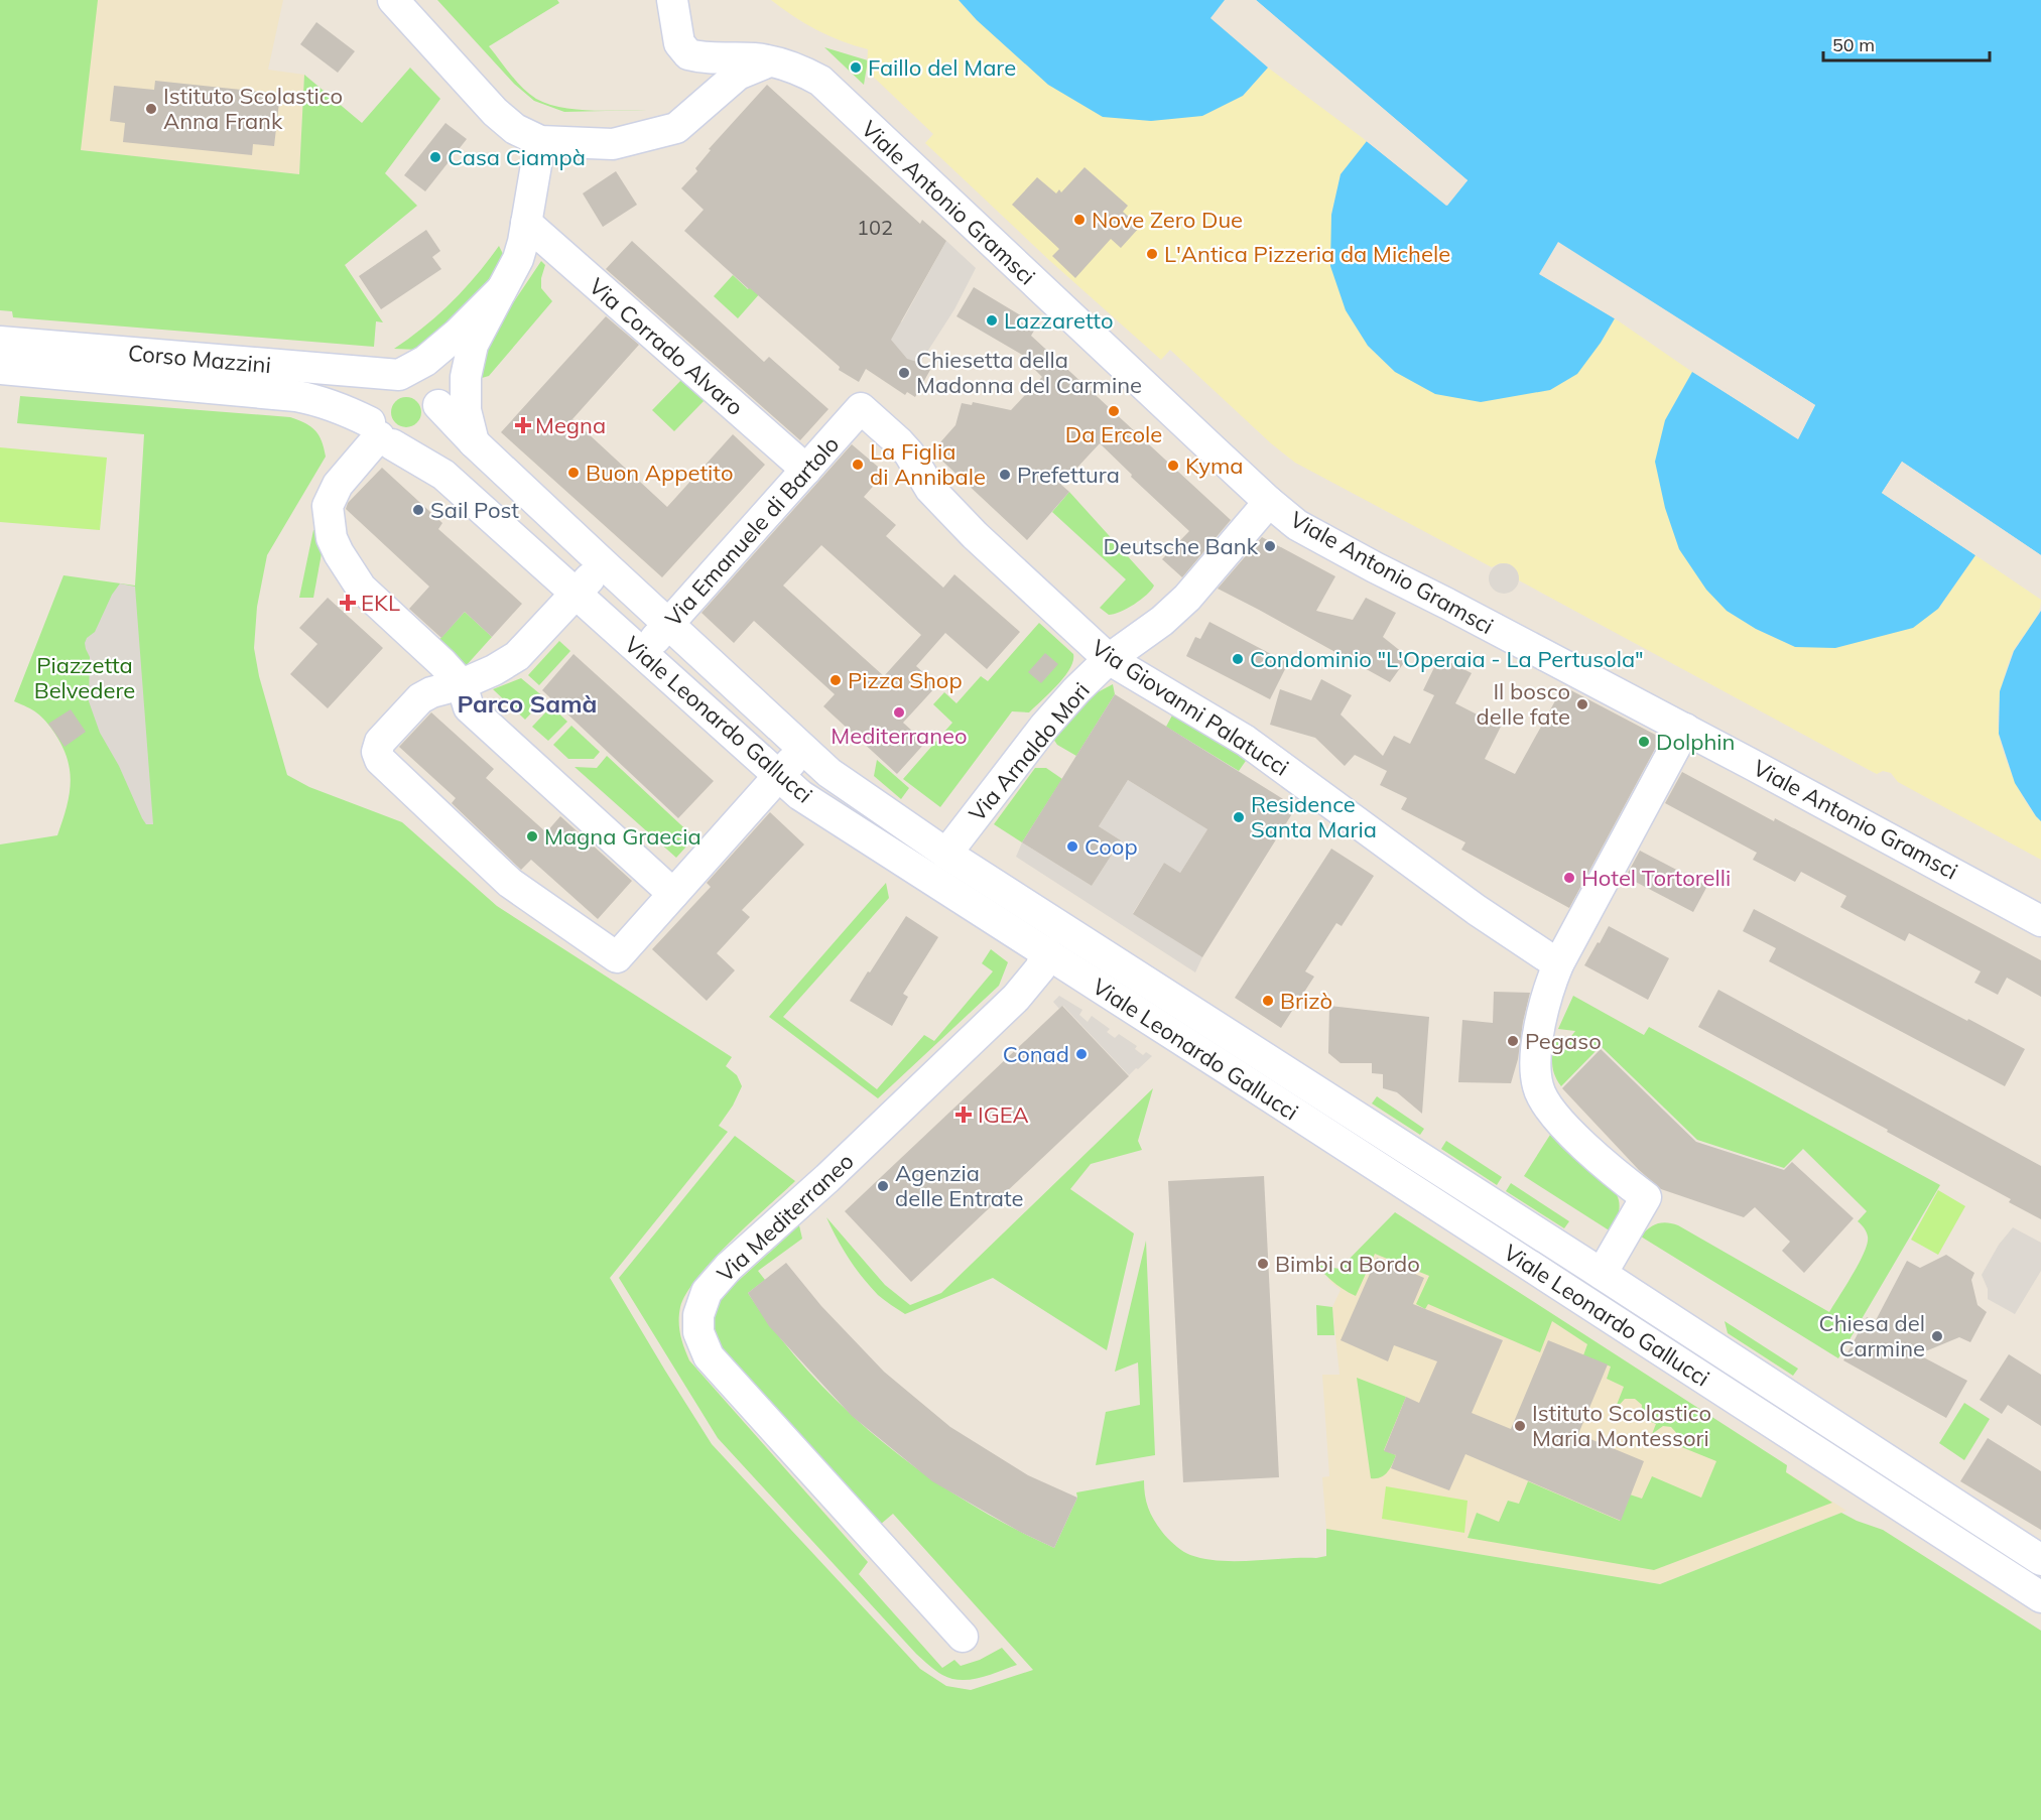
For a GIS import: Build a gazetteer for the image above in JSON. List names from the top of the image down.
{
  "streets": {
    "street": [
      "Viale Antonio Gramsci",
      "Via Corrado Alvaro",
      "Corso Mazzini",
      "Via Emanuele di Bartolo",
      "Via Giovanni Palatucci",
      "Viale Leonardo Gallucci",
      "Via Arnaldo Mori",
      "Via Mediterraneo"
    ]
  },
  "crossings": [
    ["Viale Antonio Gramsci", "Via Arnaldo Mori"],
    ["Via Corrado Alvaro", "Via Emanuele di Bartolo"],
    ["Corso Mazzini", "Viale Leonardo Gallucci"],
    ["Via Emanuele di Bartolo", "Via Giovanni Palatucci"],
    ["Via Emanuele di Bartolo", "Viale Leonardo Gallucci"],
    ["Via Giovanni Palatucci", "Via Arnaldo Mori"],
    ["Viale Leonardo Gallucci", "Via Arnaldo Mori"],
    ["Viale Leonardo Gallucci", "Via Mediterraneo"]
  ],
  "districts": ["Parco Samà"],
  "parks": ["Piazzetta Belvedere"],
  "places": {
    "other": [
      "Faillo del Mare",
      "Istituto Scolastico Anna Frank",
      "Casa Ciampà",
      "Nove Zero Due",
      "L'Antica Pizzeria da Michele",
      "Lazzaretto",
      "Chiesetta della Madonna del Carmine",
      "Da Ercole",
      "La Figlia di Annibale",
      "Kyma",
      "Buon Appetito",
      "Prefettura",
      "Sail Post",
      "Deutsche Bank",
      "Condominio \"L'Operaia - La Pertusola\"",
      "Pizza Shop",
      "Il bosco delle fate",
      "Mediterraneo",
      "Dolphin",
      "Residence Santa Maria",
      "Magna Graecia",
      "Coop",
      "Hotel Tortorelli",
      "Brizò",
      "Pegaso",
      "Conad",
      "Agenzia delle Entrate",
      "Bimbi a Bordo",
      "Chiesa del Carmine",
      "Istituto Scolastico Maria Montessori"
    ],
    "health": ["Megna", "EKL", "IGEA"]
  },
  "house_numbers": ["102"],
  "scale_bar": "50 m"
}
